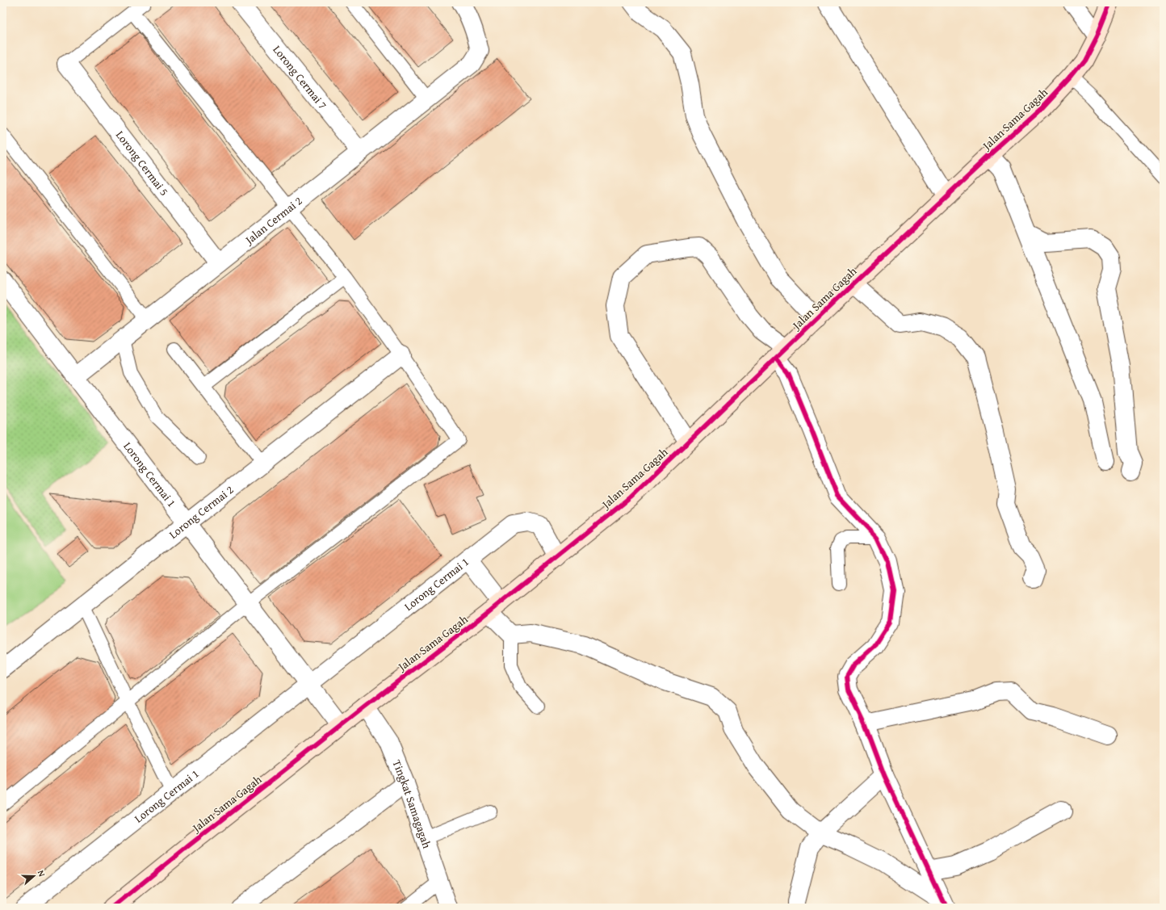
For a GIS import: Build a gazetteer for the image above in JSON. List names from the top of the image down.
{
  "streets": {
    "street": [
      "Lorong Cermai 7",
      "Jalan Sama Gagah",
      "Lorong Cermai 5",
      "Jalan Cermai 2",
      "Lorong Cermai 1",
      "Lorong Cermai 2",
      "Tingkat Samagagah"
    ]
  },
  "crossings": [
    ["Lorong Cermai 7", "Jalan Cermai 2"],
    ["Jalan Sama Gagah", "Lorong Cermai 1"],
    ["Jalan Sama Gagah", "Tingkat Samagagah"],
    ["Lorong Cermai 5", "Jalan Cermai 2"],
    ["Jalan Cermai 2", "Lorong Cermai 1"],
    ["Lorong Cermai 1", "Lorong Cermai 2"]
  ],
  "north": "right"
}
